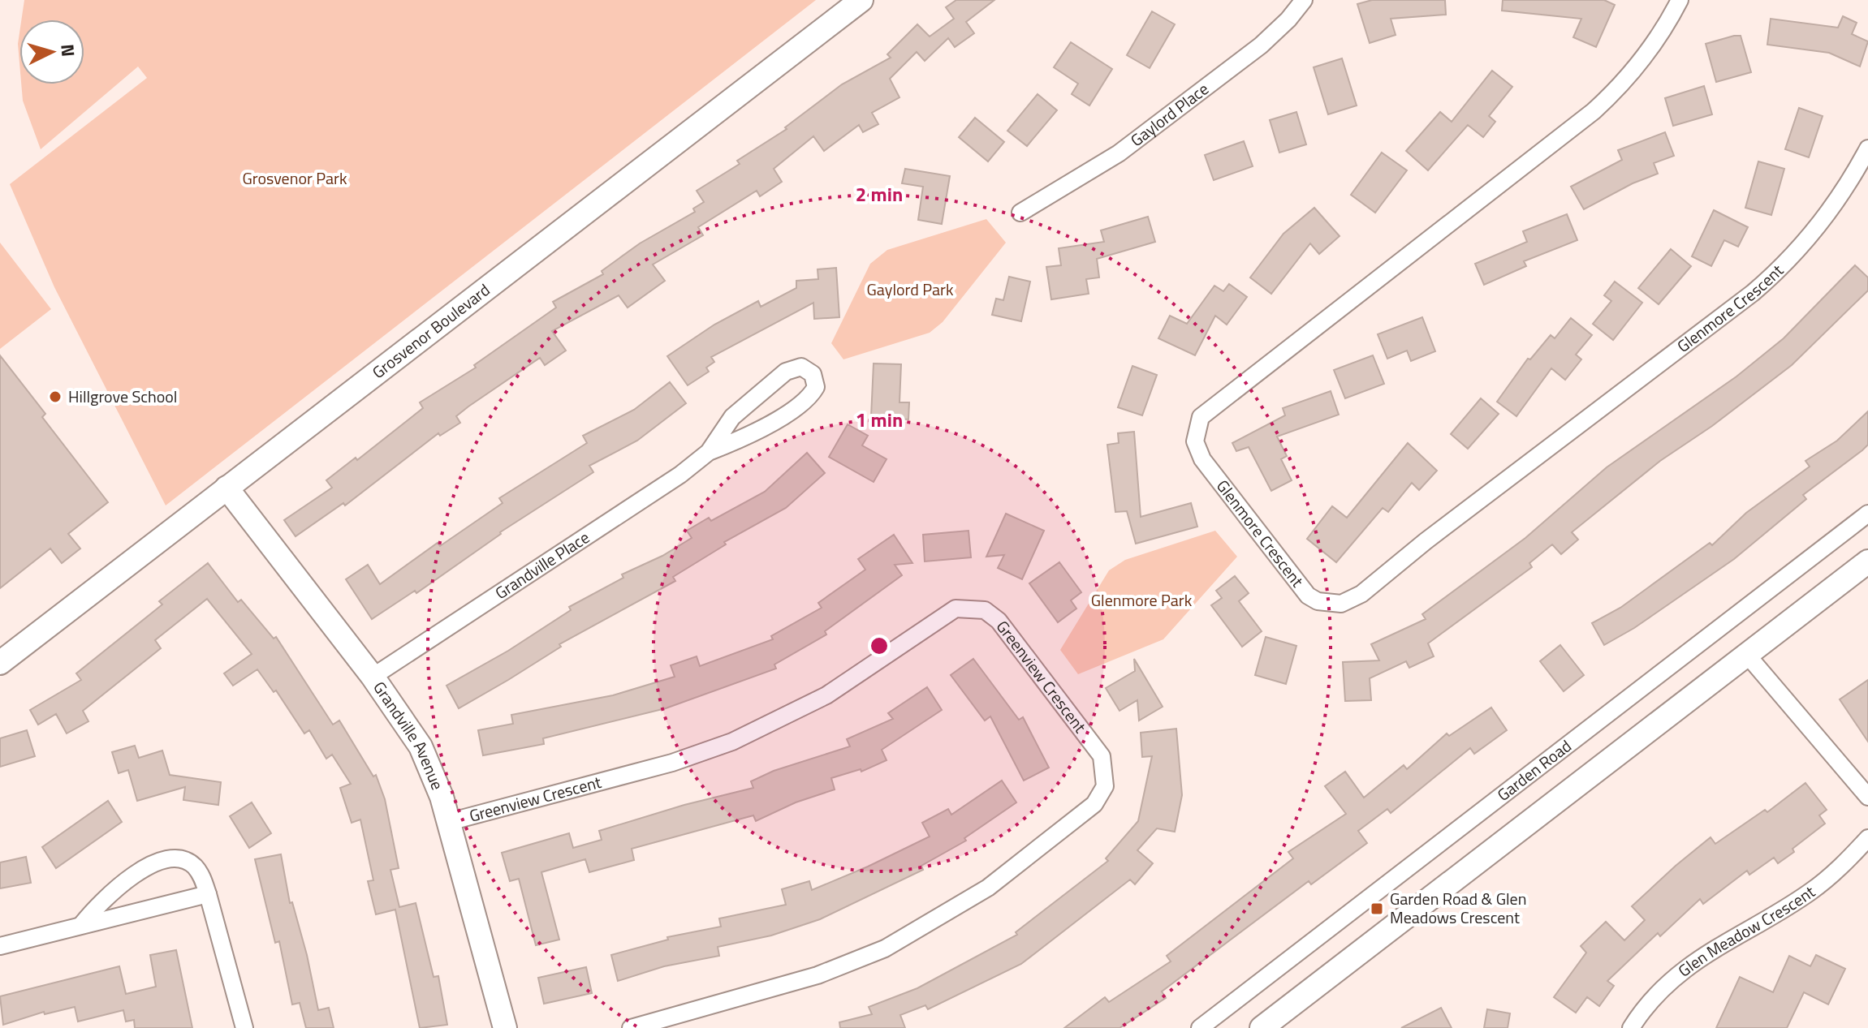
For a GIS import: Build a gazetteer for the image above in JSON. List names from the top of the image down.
{
  "streets": {
    "street": [
      "Gaylord Place",
      "Glenmore Crescent",
      "Grosvenor Boulevard",
      "Grandville Place",
      "Greenview Crescent",
      "Grandville Avenue",
      "Garden Road",
      "Glen Meadow Crescent"
    ]
  },
  "crossings": [
    ["Grosvenor Boulevard", "Grandville Avenue"],
    ["Grandville Place", "Grandville Avenue"],
    ["Greenview Crescent", "Grandville Avenue"]
  ],
  "parks": ["Grosvenor Park", "Gaylord Park", "Glenmore Park"],
  "places": {
    "other": ["Hillgrove School"],
    "transit": ["Garden Road & Glen Meadows Crescent"]
  },
  "north": "right",
  "rings": ["2 min", "1 min"]
}
